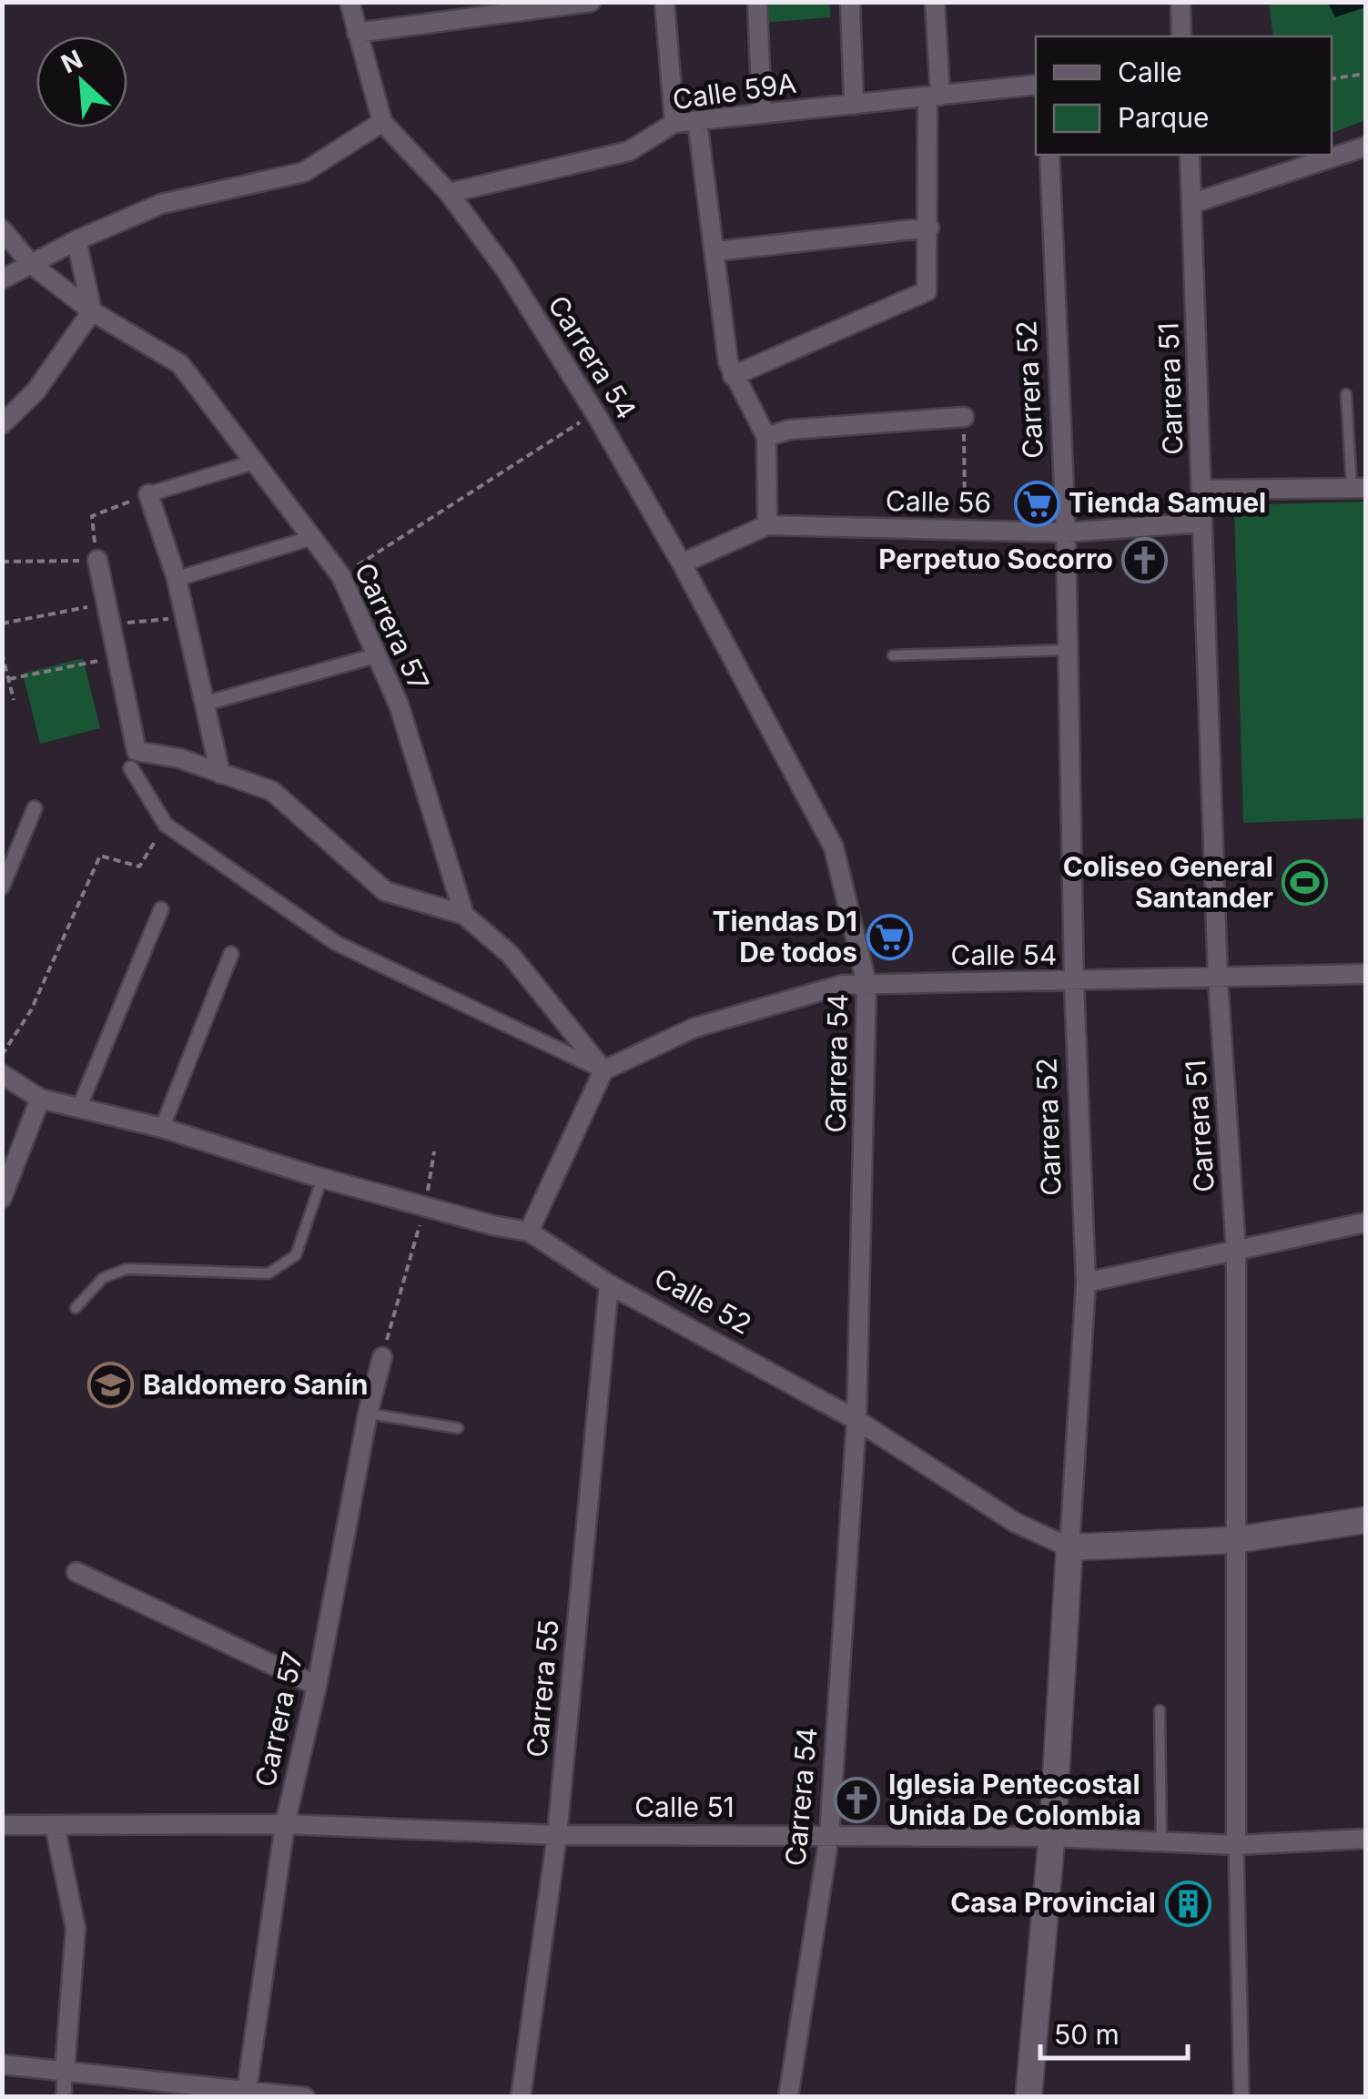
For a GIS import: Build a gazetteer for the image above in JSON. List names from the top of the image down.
{
  "streets": {
    "street": [
      "Calle 59A",
      "Carrera 54",
      "Carrera 51",
      "Carrera 52",
      "Calle 56",
      "Carrera 57",
      "Calle 54",
      "Calle 52",
      "Carrera 55",
      "Calle 51"
    ]
  },
  "crossings": [
    ["Calle 59A", "Carrera 54"],
    ["Carrera 54", "Calle 56"],
    ["Carrera 54", "Calle 54"],
    ["Carrera 54", "Calle 52"],
    ["Carrera 54", "Calle 51"],
    ["Carrera 51", "Calle 56"],
    ["Carrera 51", "Calle 54"],
    ["Carrera 51", "Calle 52"],
    ["Carrera 51", "Calle 51"],
    ["Carrera 52", "Calle 56"],
    ["Carrera 52", "Calle 54"],
    ["Carrera 52", "Calle 52"],
    ["Carrera 52", "Calle 51"],
    ["Carrera 57", "Calle 51"],
    ["Calle 52", "Carrera 55"],
    ["Carrera 55", "Calle 51"]
  ],
  "places": {
    "supermarket": ["Tienda Samuel", "Tiendas D1 De todos"],
    "church": ["Perpetuo Socorro", "Iglesia Pentecostal Unida De Colombia"],
    "sports": ["Coliseo General Santander"],
    "school or university": ["Baldomero Sanín"],
    "building": ["Casa Provincial"]
  },
  "legend": ["Calle", "Parque"],
  "scale_bar": "50 m",
  "north": "top left"
}
